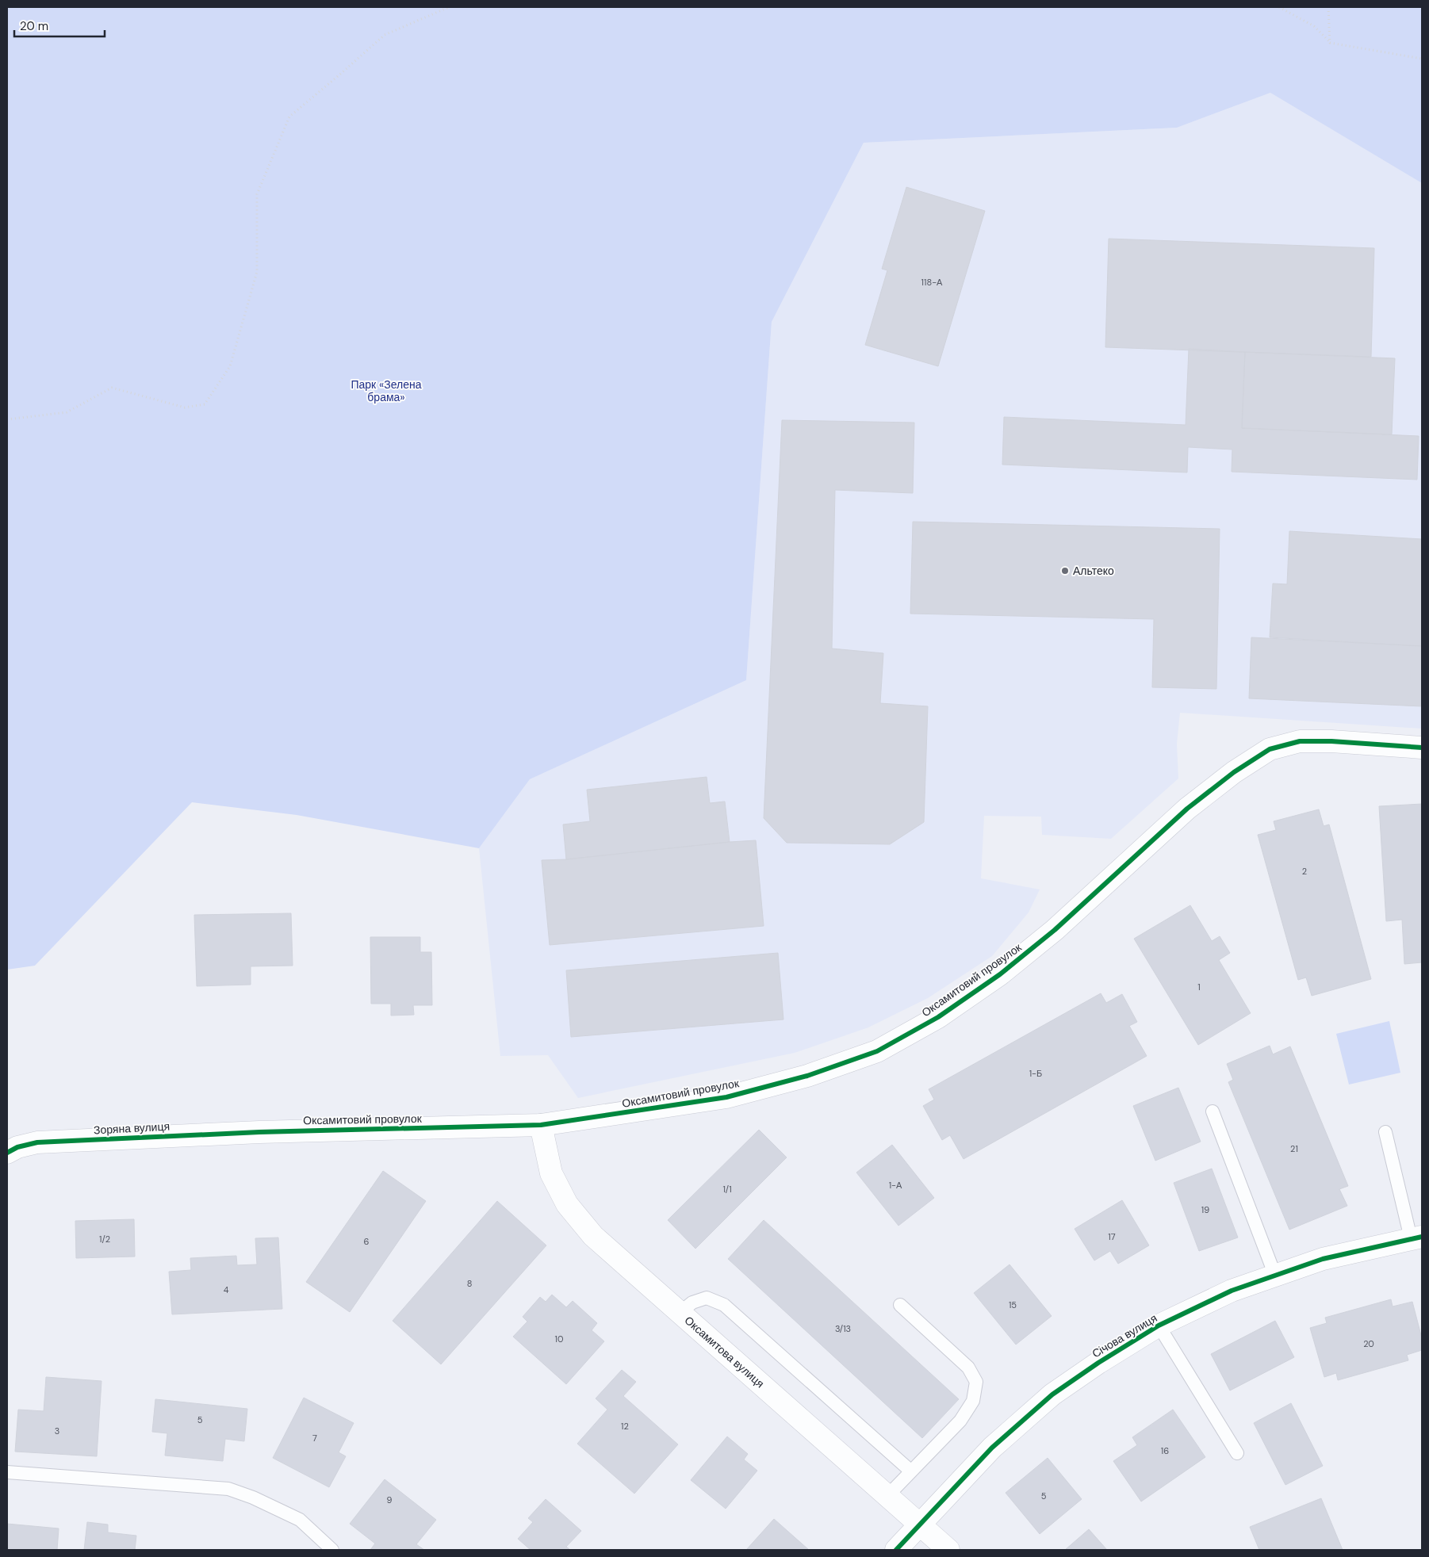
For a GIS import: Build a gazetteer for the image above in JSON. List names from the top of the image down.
{
  "streets": {
    "street": [
      "Оксамитовий провулок",
      "Зоряна вулиця",
      "Січова вулиця",
      "Оксамитова вулиця"
    ]
  },
  "crossings": [
    ["Оксамитовий провулок", "Зоряна вулиця"],
    ["Оксамитовий провулок", "Оксамитова вулиця"],
    ["Січова вулиця", "Оксамитова вулиця"]
  ],
  "parks": ["Парк «Зелена брама»"],
  "places": ["Альтеко"],
  "house_numbers": [
    "118-А",
    "2",
    "1",
    "1-Б",
    "21",
    "1-А",
    "1/1",
    "19",
    "17",
    "1/2",
    "6",
    "8",
    "4",
    "15",
    "3/13",
    "10",
    "20",
    "5",
    "12",
    "3",
    "7",
    "16",
    "5",
    "9"
  ],
  "scale_bar": "20 m"
}
